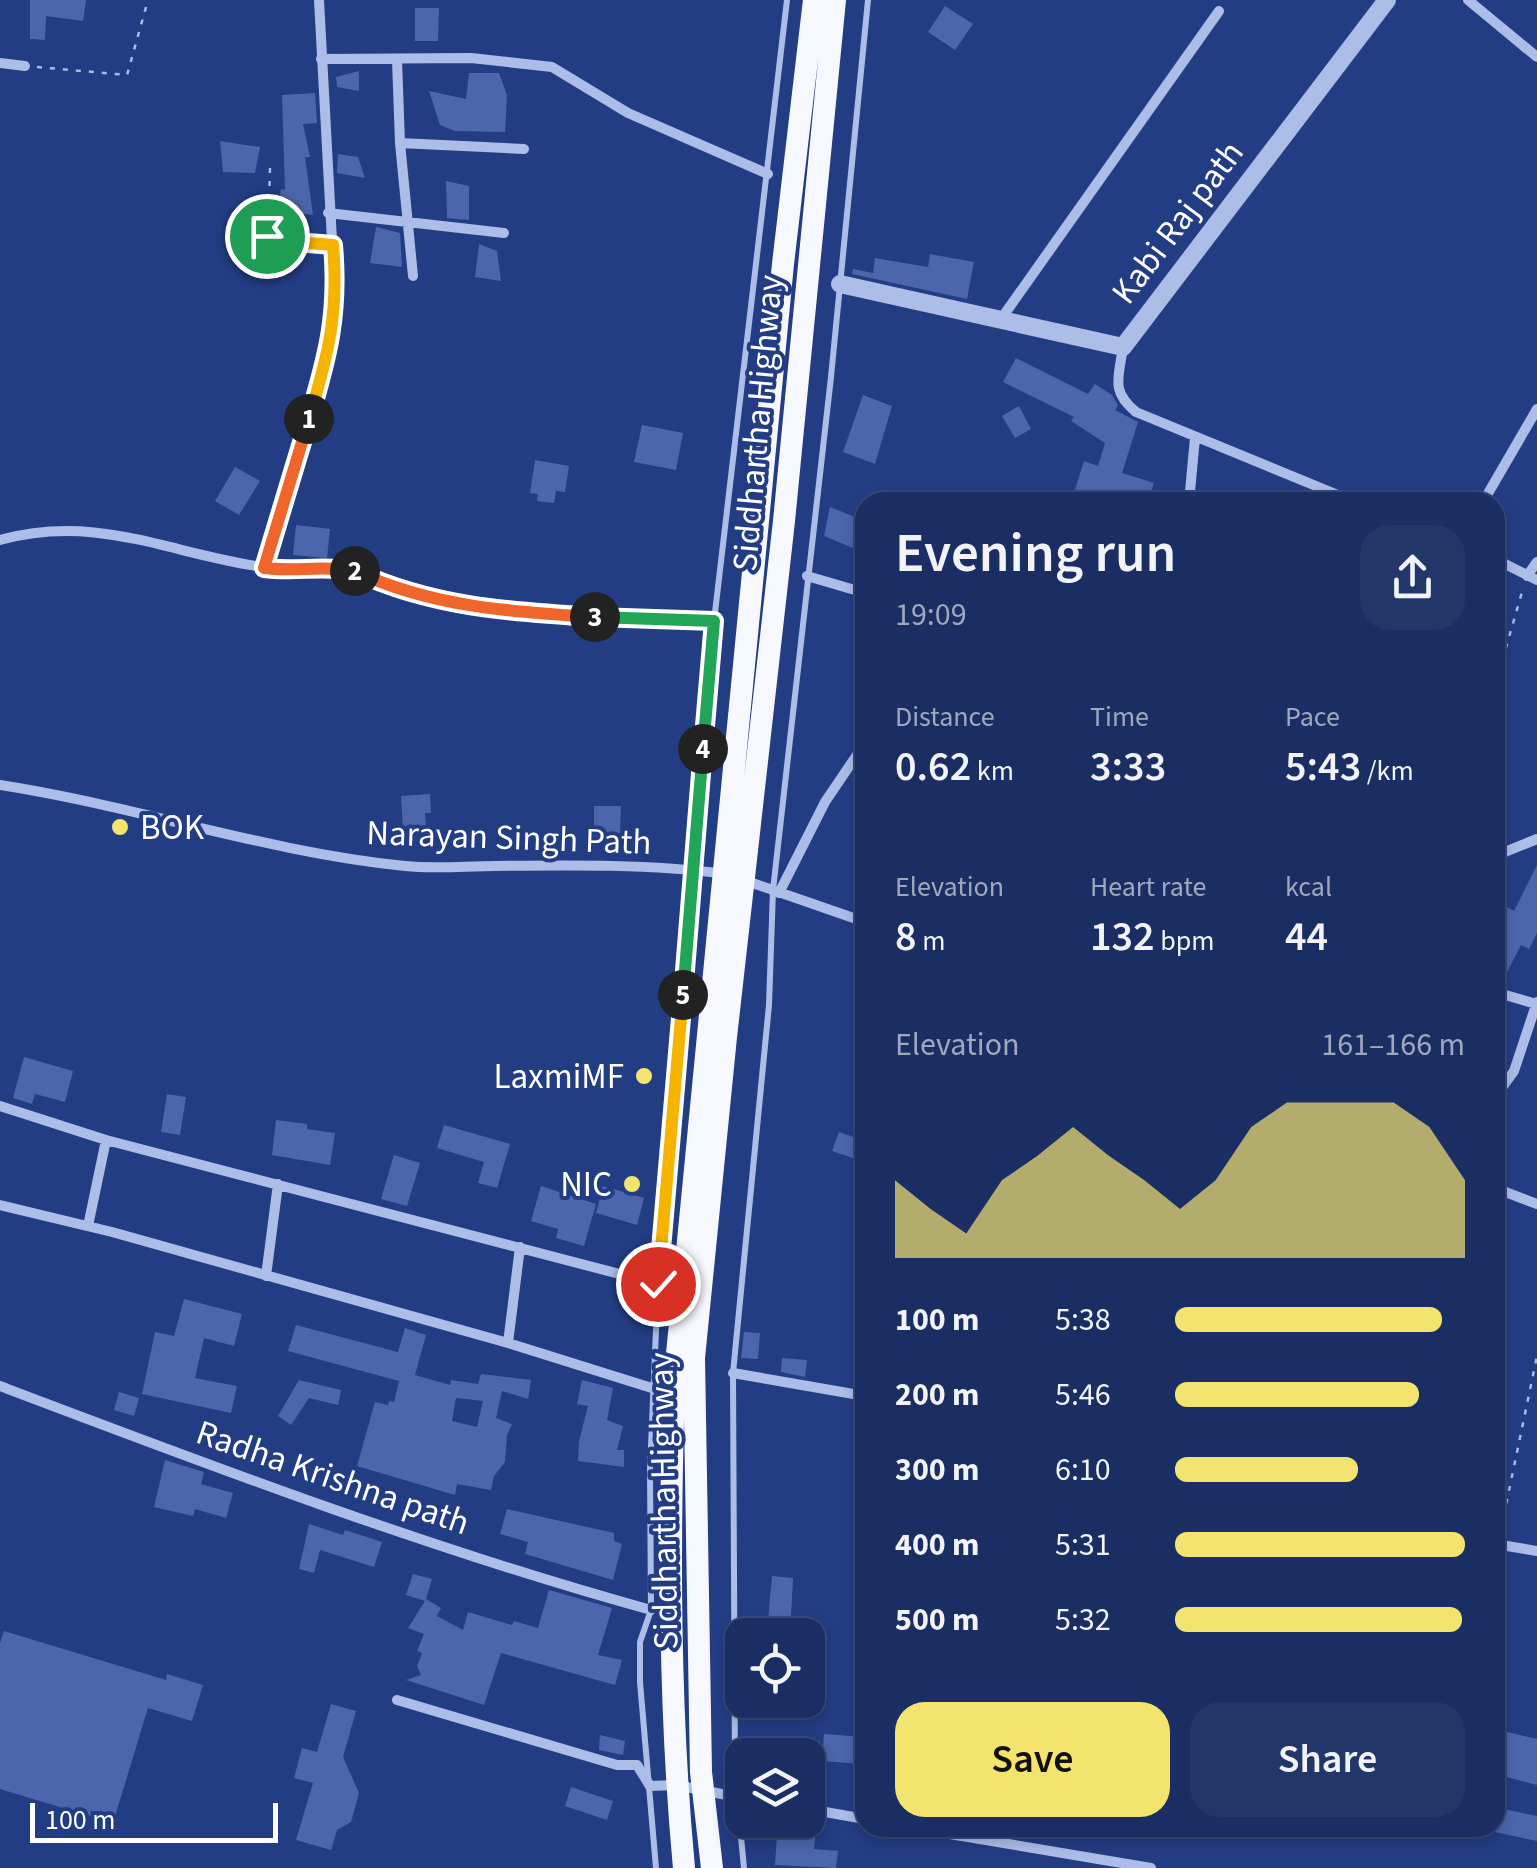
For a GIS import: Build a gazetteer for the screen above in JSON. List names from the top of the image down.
{
  "streets": {
    "highway": ["Siddhartha Highway"],
    "street": ["Kabi Raj path", "Narayan Singh Path", "Radha Krishna path"]
  },
  "crossings": [
    ["Siddhartha Highway", "Narayan Singh Path"]
  ],
  "places": ["BOK", "LaxmiMF", "NIC"],
  "scale_bar": "100 m",
  "page": {
    "pins": [
      "1",
      "2",
      "3",
      "4",
      "5"
    ],
    "heading": ["Evening run", "19:09"],
    "stats": [
      ["Distance", "0.62 km"],
      ["Time", "3:33"],
      ["Pace", "5:43 /km"],
      ["Elevation", "8 m"],
      ["Heart rate", "132 bpm"],
      ["kcal", "44"]
    ],
    "chart": ["Elevation", "161–166 m"],
    "list": [
      {
        "name": "100 m",
        "note": "5:38"
      },
      {
        "name": "200 m",
        "note": "5:46"
      },
      {
        "name": "300 m",
        "note": "6:10"
      },
      {
        "name": "400 m",
        "note": "5:31"
      },
      {
        "name": "500 m",
        "note": "5:32"
      }
    ],
    "buttons": ["Save", "Share"],
    "scale": "100 m"
  }
}
